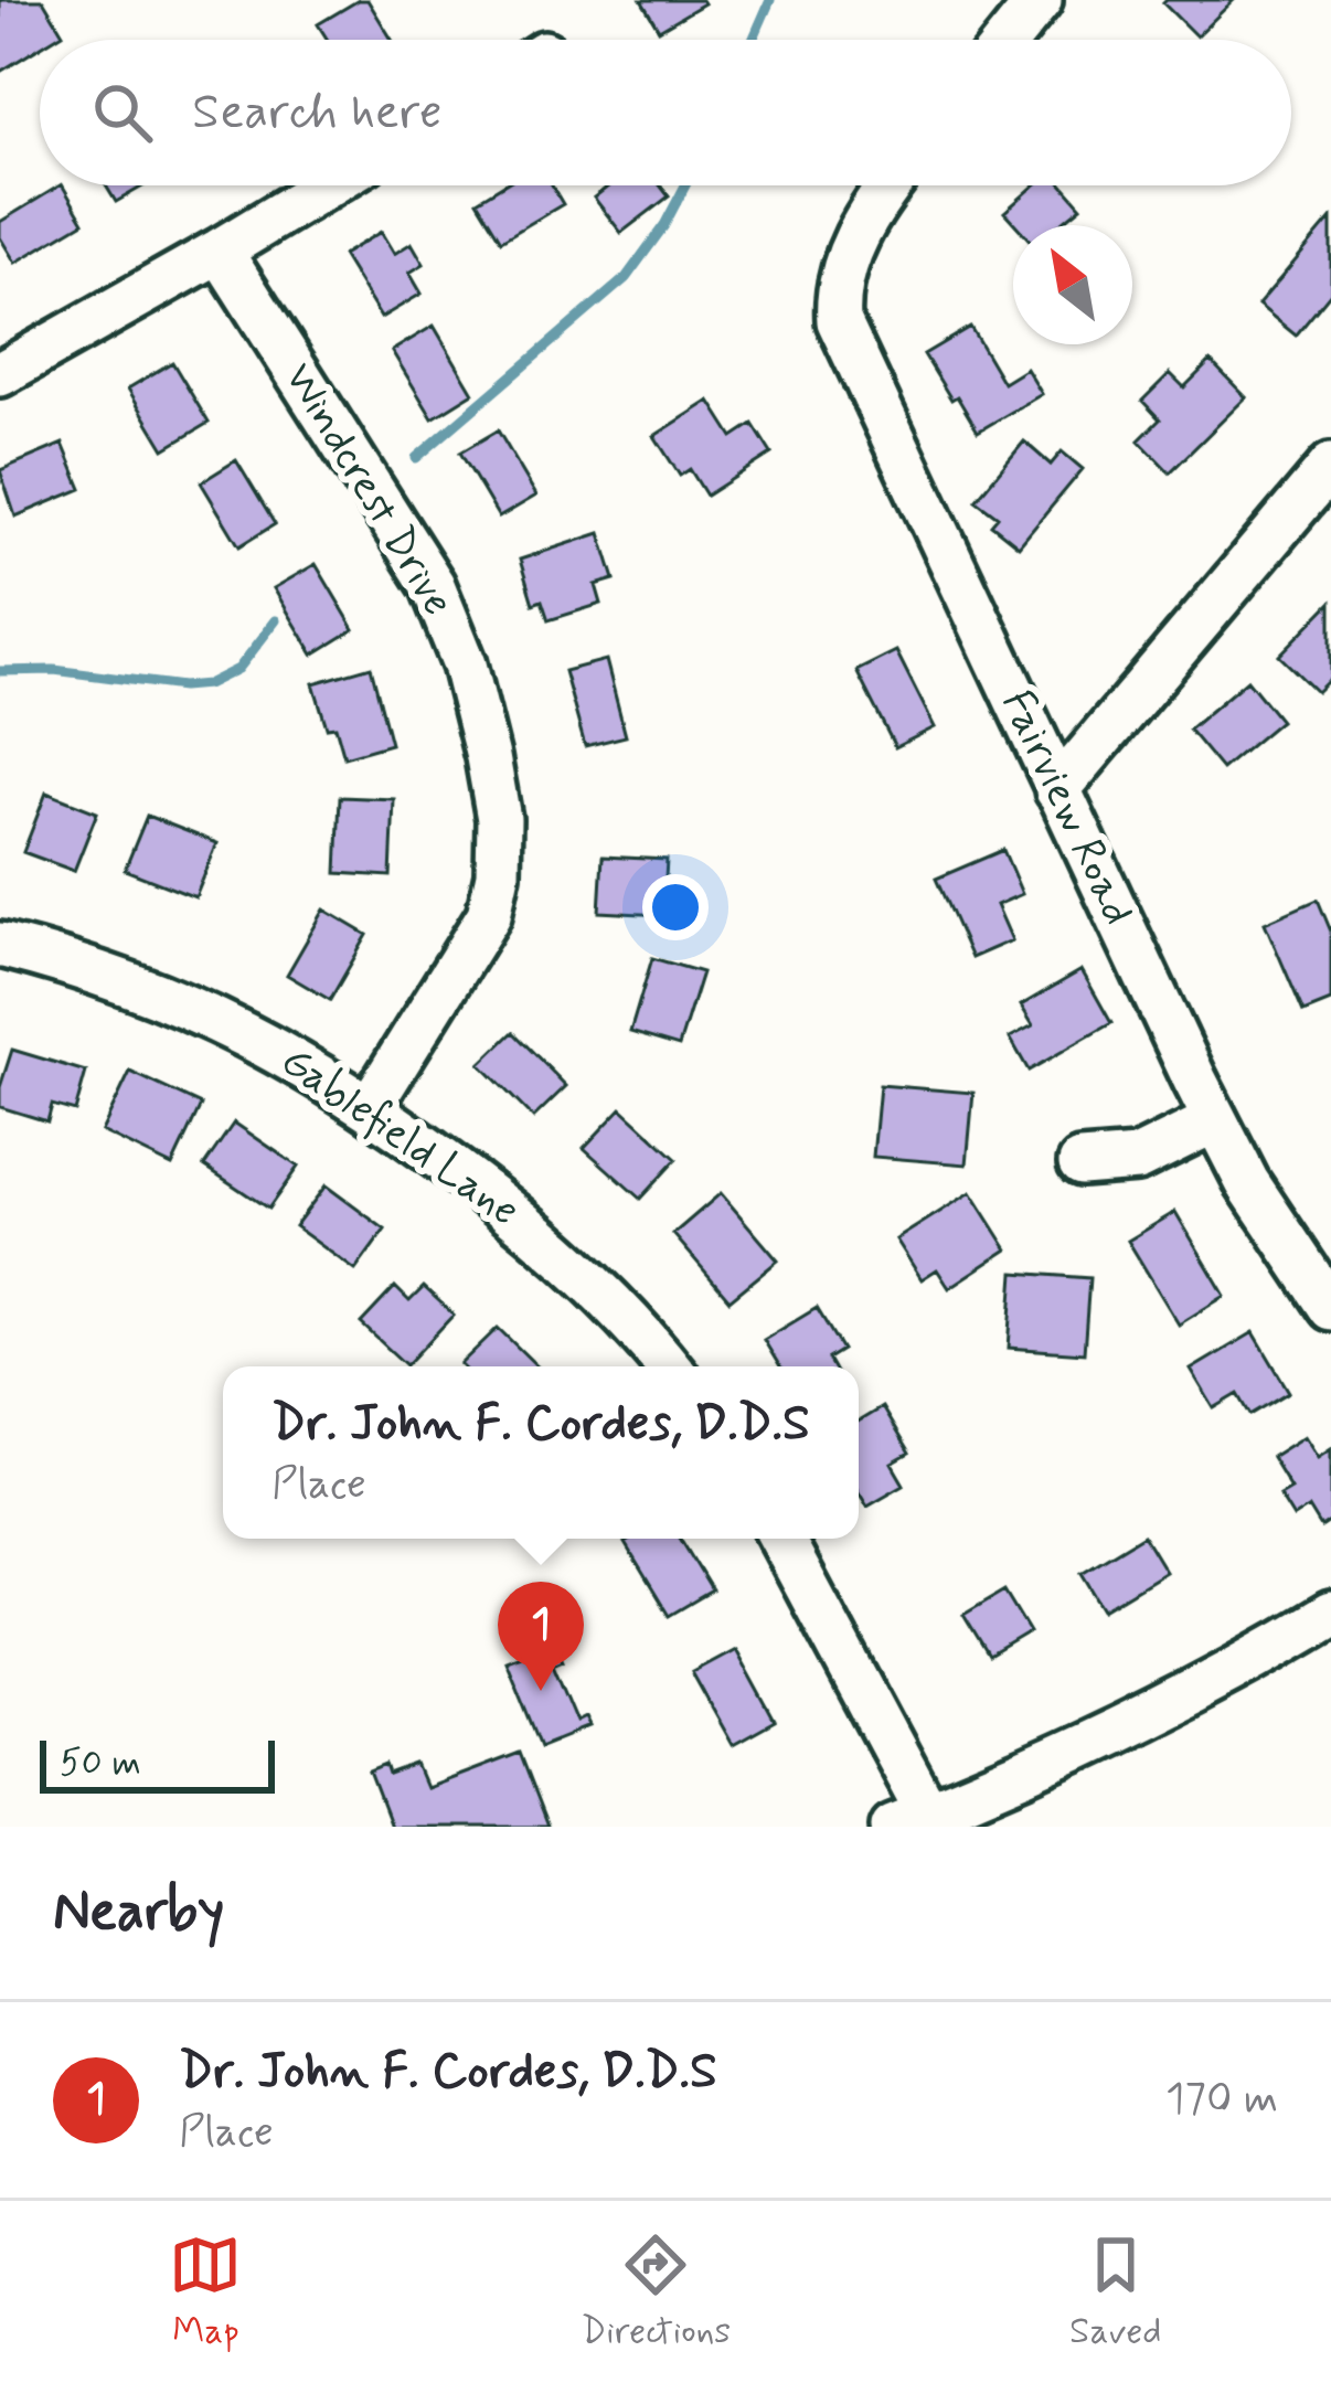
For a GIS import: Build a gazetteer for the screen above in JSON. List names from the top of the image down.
{
  "streets": {
    "street": ["Windcrest Drive", "Fairview Road", "Gablefield Lane"]
  },
  "crossings": [
    ["Windcrest Drive", "Gablefield Lane"]
  ],
  "scale_bar": "50 m",
  "north": "top left",
  "page": {
    "search": "Search here",
    "popup": ["Dr. John F. Cordes, D.D.S", "Place"],
    "pins": "1",
    "scale": "50 m",
    "heading": "Nearby",
    "list": [
      {
        "mark": "1",
        "name": "Dr. John F. Cordes, D.D.S",
        "note": "Place",
        "value": "170 m"
      }
    ],
    "nav": ["Map", "Directions", "Saved"]
  }
}
